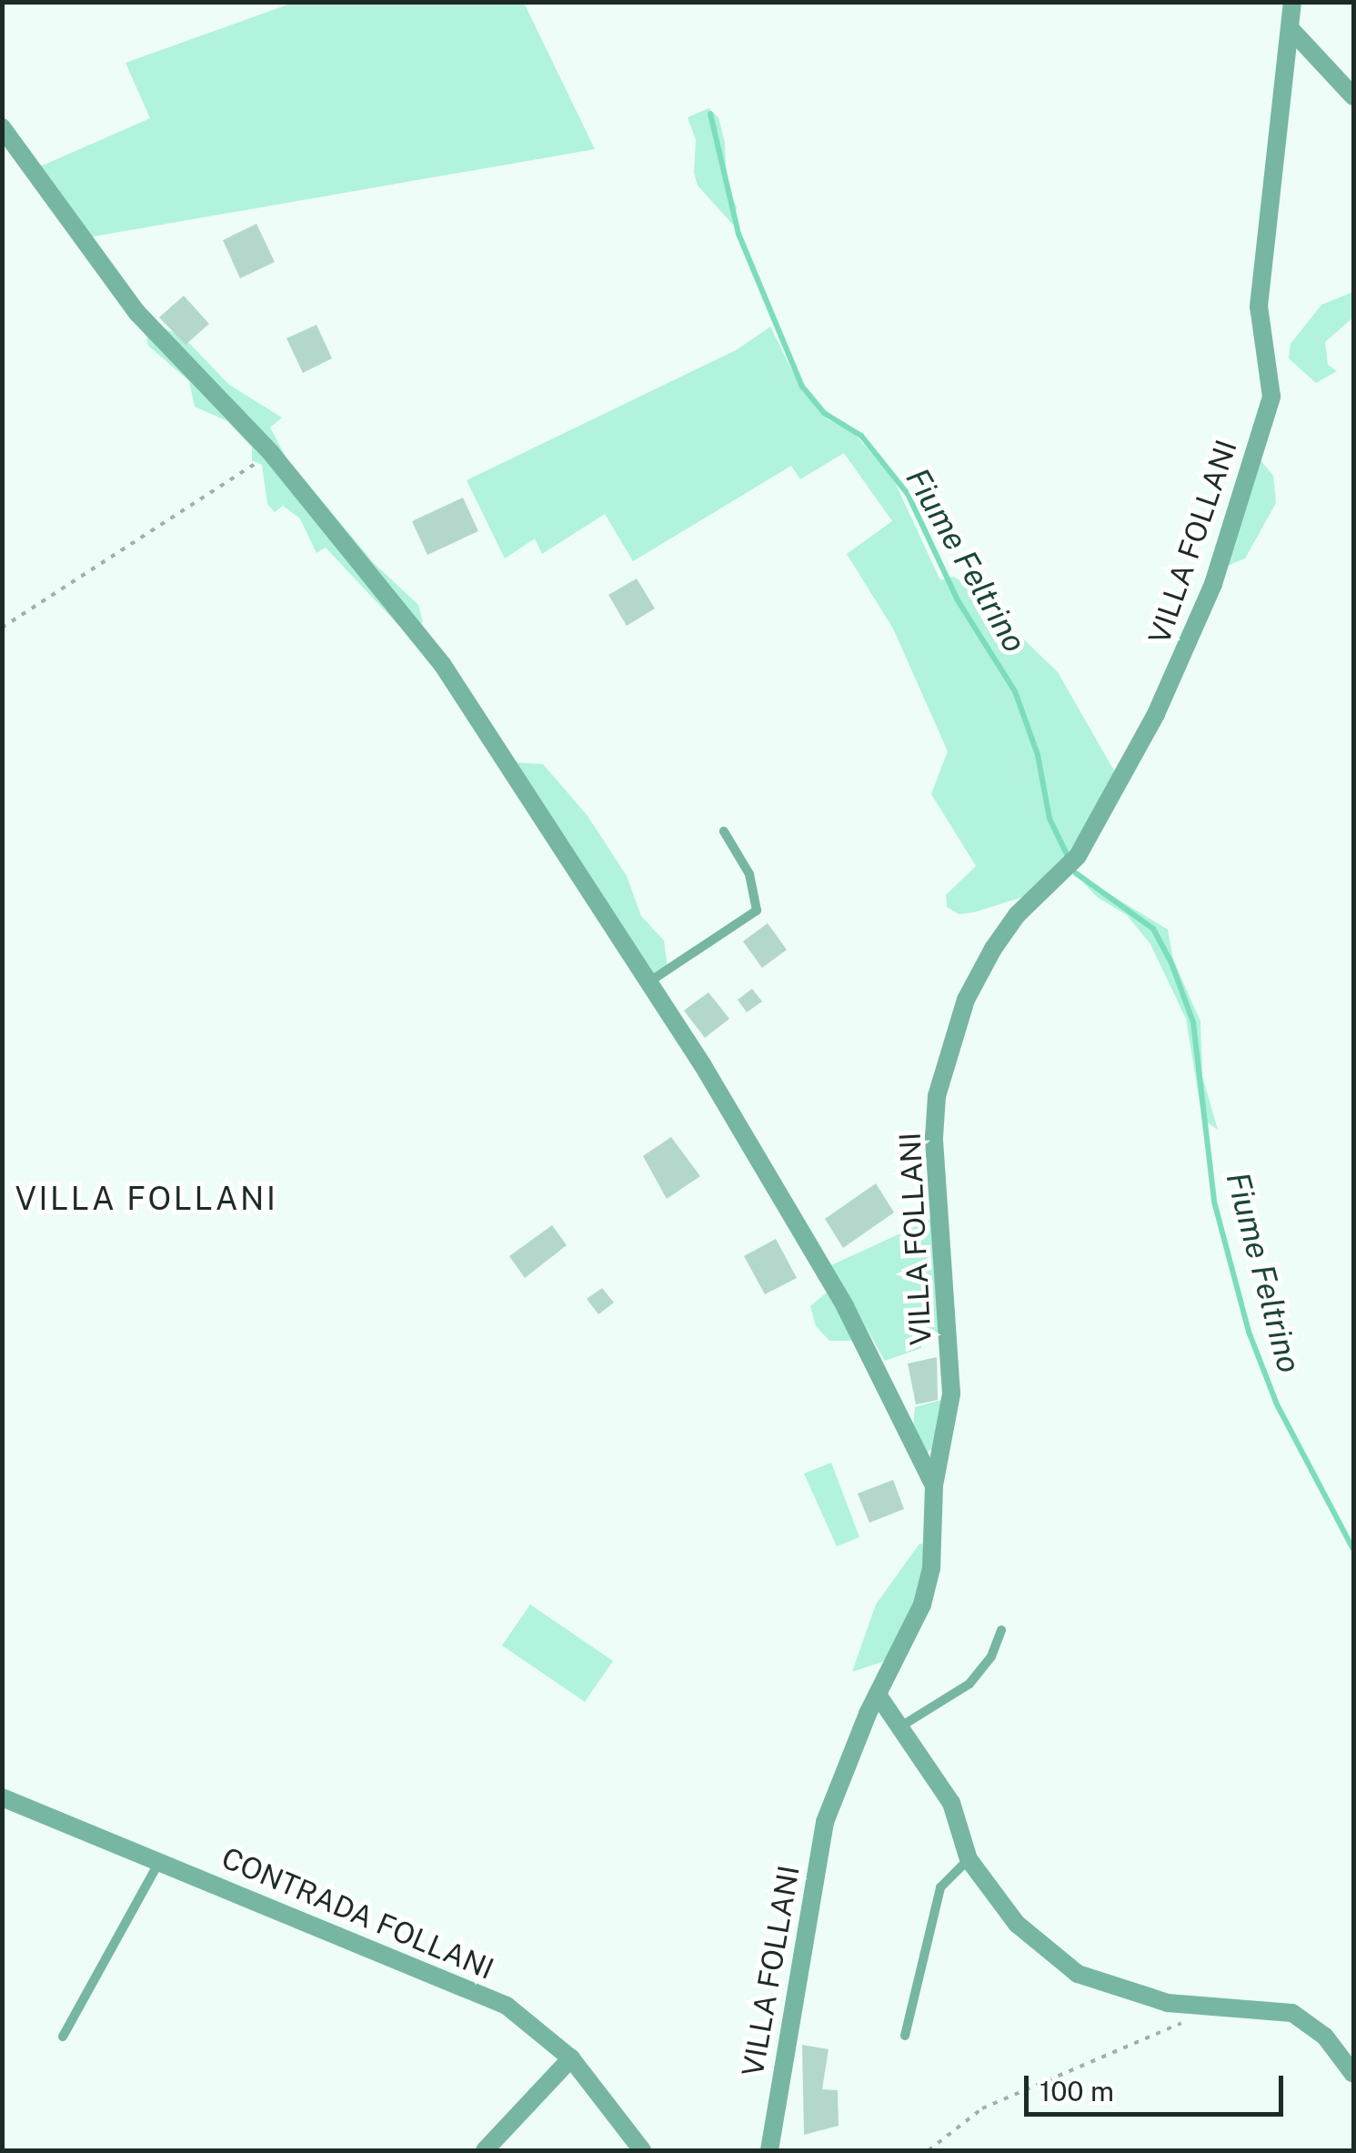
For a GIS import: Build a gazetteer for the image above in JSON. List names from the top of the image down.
{
  "streets": {
    "street": ["VILLA FOLLANI", "CONTRADA FOLLANI"]
  },
  "districts": ["VILLA FOLLANI"],
  "water": ["Fiume Feltrino"],
  "scale_bar": "100 m"
}
